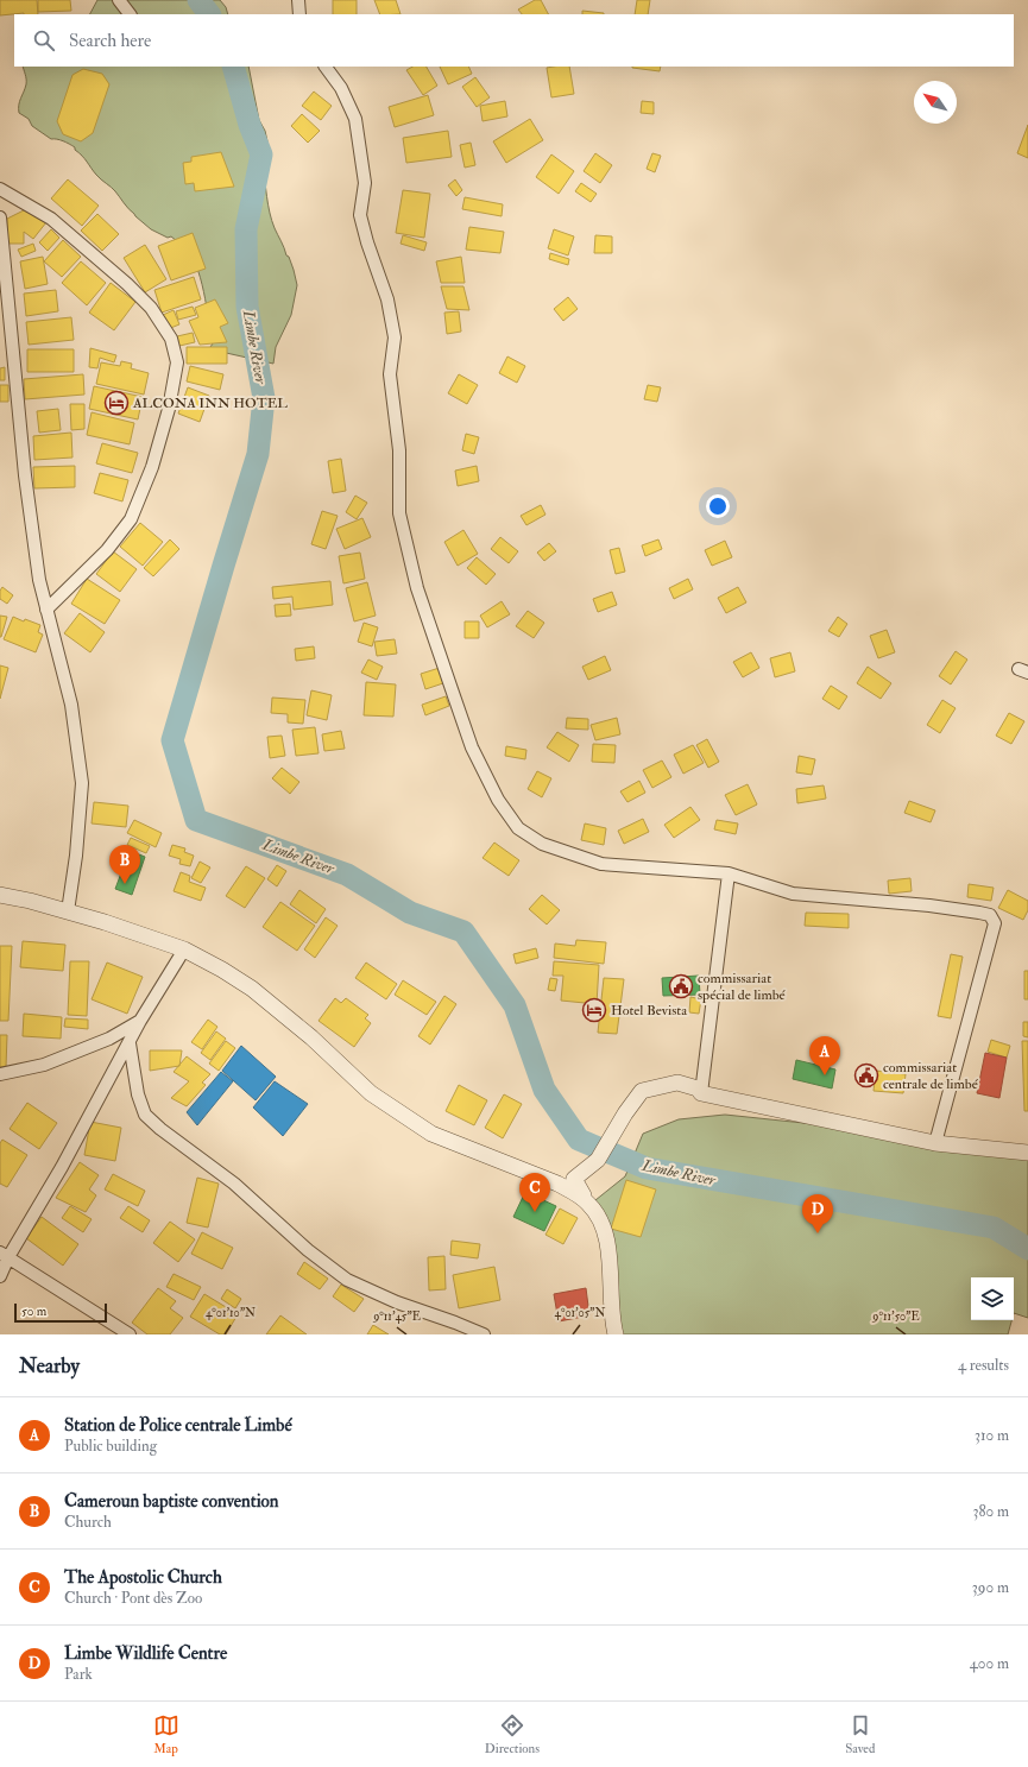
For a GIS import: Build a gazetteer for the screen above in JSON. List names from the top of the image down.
{
  "water": ["Limbe River"],
  "places": {
    "hotel": ["ALCONA INN HOTEL", "Hotel Bevista"],
    "public building": ["commissariat spécial de limbé", "commissariat centrale de limbé"]
  },
  "scale_bar": "50 m",
  "north": "top left",
  "page": {
    "search": "Search here",
    "pins": [
      "B",
      "A",
      "C",
      "D"
    ],
    "scale": "50 m",
    "heading": ["Nearby", "4 results"],
    "list": [
      {
        "mark": "A",
        "name": "Station de Police centrale Limbé",
        "note": "Public building",
        "value": "310 m"
      },
      {
        "mark": "B",
        "name": "Cameroun baptiste convention",
        "note": "Church",
        "value": "380 m"
      },
      {
        "mark": "C",
        "name": "The Apostolic Church",
        "note": "Church · Pont dès Zoo",
        "value": "390 m"
      },
      {
        "mark": "D",
        "name": "Limbe Wildlife Centre",
        "note": "Park",
        "value": "400 m"
      }
    ],
    "nav": ["Map", "Directions", "Saved"]
  },
  "coordinates": [
    "4°01'10\"N",
    "4°01'05\"N",
    "9°11'45\"E",
    "9°11'50\"E"
  ]
}
